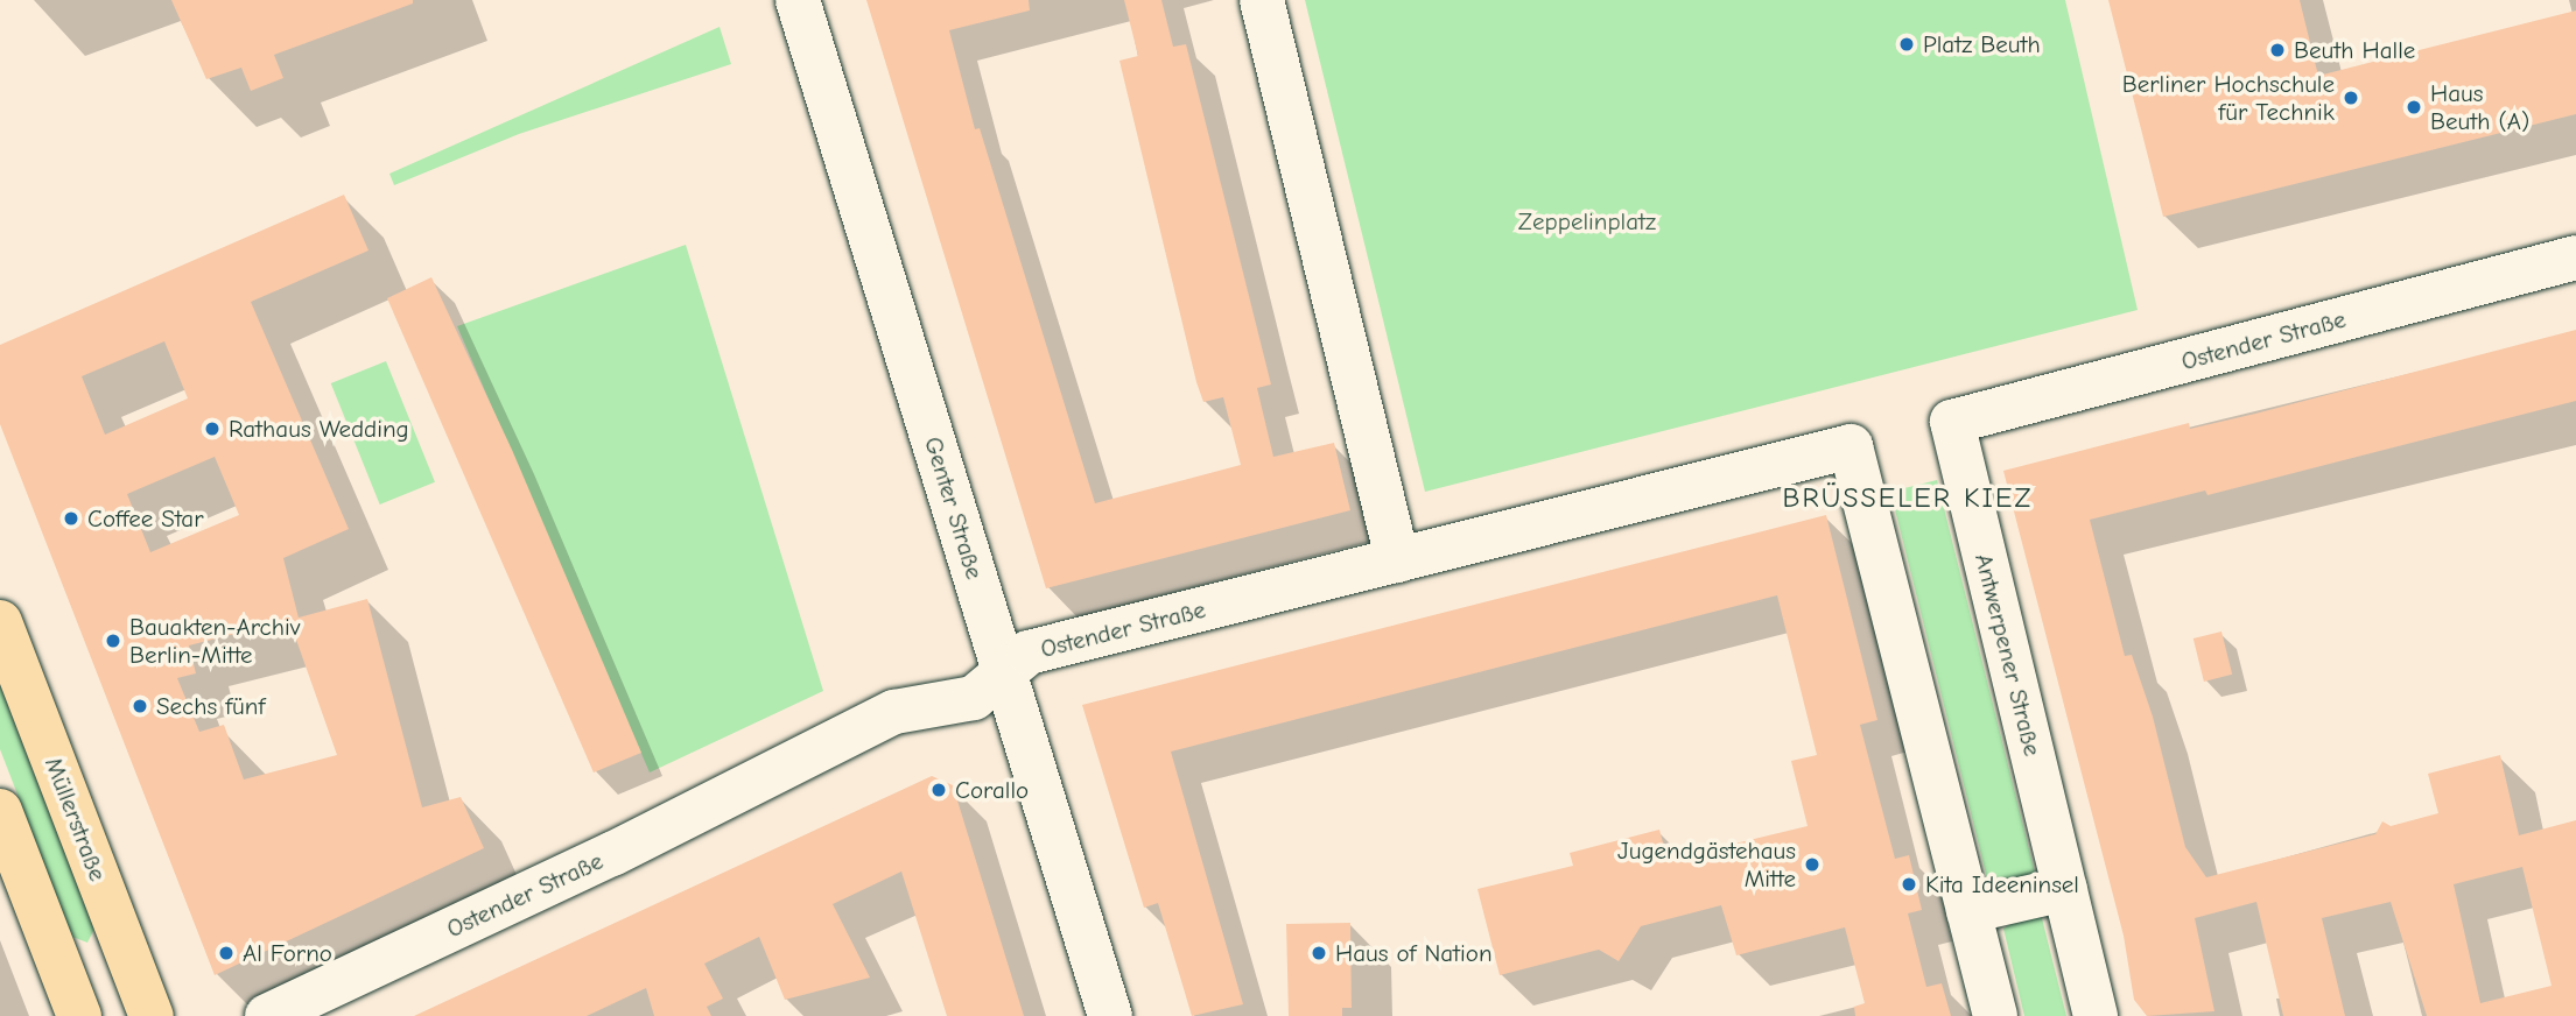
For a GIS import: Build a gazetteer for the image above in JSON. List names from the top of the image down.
{
  "streets": {
    "main road": ["Müllerstraße"],
    "street": ["Ostender Straße", "Genter Straße", "Antwerpener Straße"]
  },
  "crossings": [
    ["Ostender Straße", "Genter Straße"],
    ["Ostender Straße", "Antwerpener Straße"]
  ],
  "districts": ["BRÜSSELER KIEZ"],
  "parks": ["Zeppelinplatz"],
  "places": [
    "Platz Beuth",
    "Beuth Halle",
    "Berliner Hochschule für Technik",
    "Haus Beuth (A)",
    "Rathaus Wedding",
    "Coffee Star",
    "Bauakten-Archiv Berlin-Mitte",
    "Sechs fünf",
    "Corallo",
    "Jugendgästehaus Mitte",
    "Kita Ideeninsel",
    "Al Forno",
    "Haus of Nation"
  ]
}
